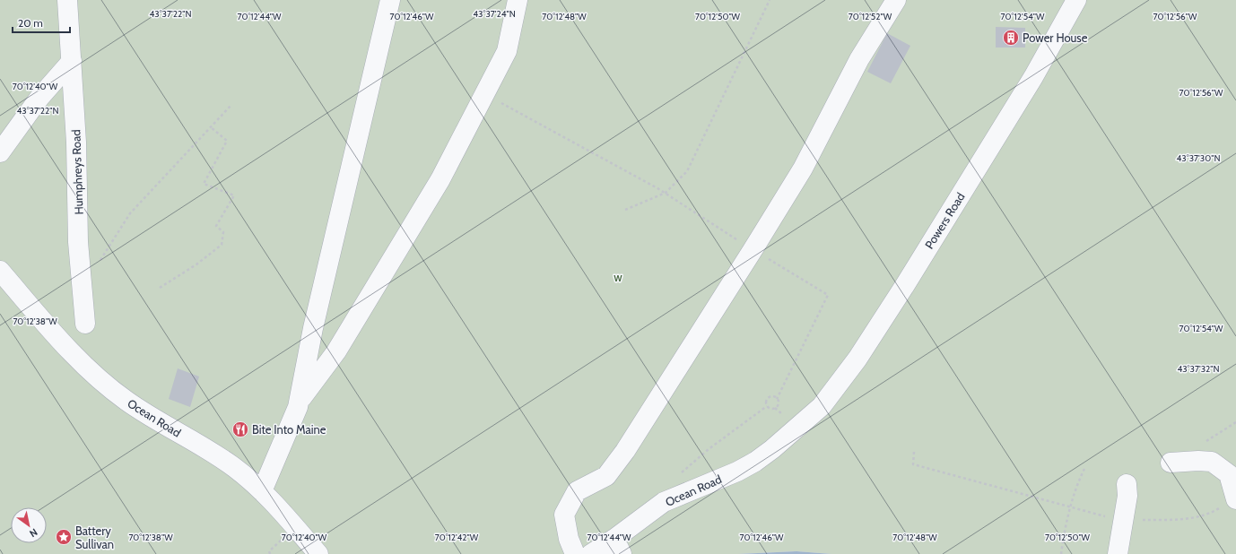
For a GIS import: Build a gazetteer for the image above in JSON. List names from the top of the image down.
{
  "streets": {
    "lane": ["Humphreys Road", "Powers Road", "Ocean Road"]
  },
  "crossings": [
    ["Powers Road", "Ocean Road"]
  ],
  "parks": ["w"],
  "places": {
    "building": ["Power House"],
    "restaurant": ["Bite Into Maine"],
    "place": ["Battery Sullivan"]
  },
  "scale_bar": "20 m",
  "north": "bottom right",
  "coordinates": [
    "43°37'22\"N",
    "43°37'24\"N",
    "70°12'44\"W",
    "70°12'48\"W",
    "70°12'50\"W",
    "70°12'56\"W",
    "70°12'46\"W",
    "70°12'52\"W",
    "70°12'54\"W",
    "70°12'40\"W",
    "43°37'30\"N",
    "70°12'38\"W",
    "43°37'32\"N",
    "70°12'42\"W"
  ]
}
